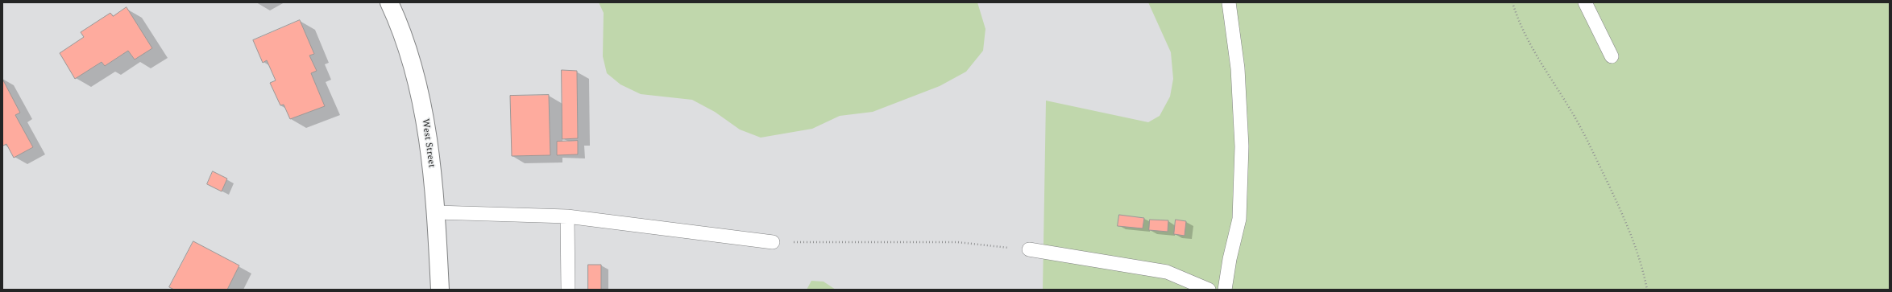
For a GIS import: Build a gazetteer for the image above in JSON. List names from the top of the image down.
{
  "streets": {
    "street": ["West Street"]
  }
}
